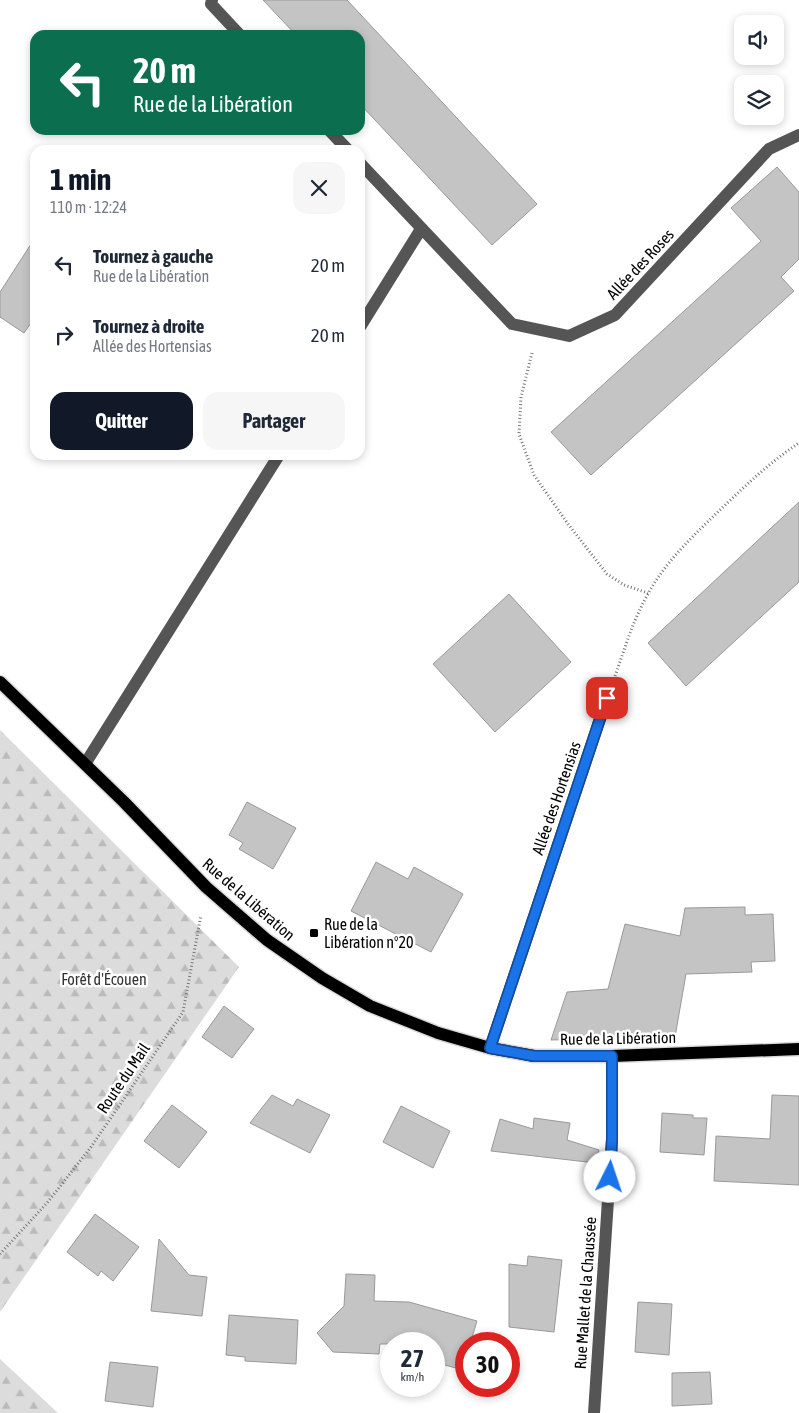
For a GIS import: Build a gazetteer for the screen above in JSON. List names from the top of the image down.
{
  "streets": {
    "main road": ["Rue de la Libération"],
    "street": ["Allée des Roses", "Allée des Hortensias", "Rue Mallet de la Chaussée"],
    "path": ["Route du Mail"]
  },
  "crossings": [
    ["Allée des Hortensias", "Rue de la Libération"],
    ["Rue de la Libération", "Route du Mail"],
    ["Rue de la Libération", "Rue Mallet de la Chaussée"]
  ],
  "parks": ["Forêt d'Écouen"],
  "places": {
    "transit": ["Rue de la Libération n°20"]
  },
  "page": {
    "turn": ["20 m", "Rue de la Libération"],
    "heading": ["1 min", "110 m · 12:24"],
    "list": [
      {
        "name": "Tournez à gauche",
        "note": "Rue de la Libération",
        "value": "20 m"
      },
      {
        "name": "Tournez à droite",
        "note": "Allée des Hortensias",
        "value": "20 m"
      }
    ],
    "buttons": ["Quitter", "Partager"],
    "speed": "27 km/h",
    "limit": "30"
  }
}
